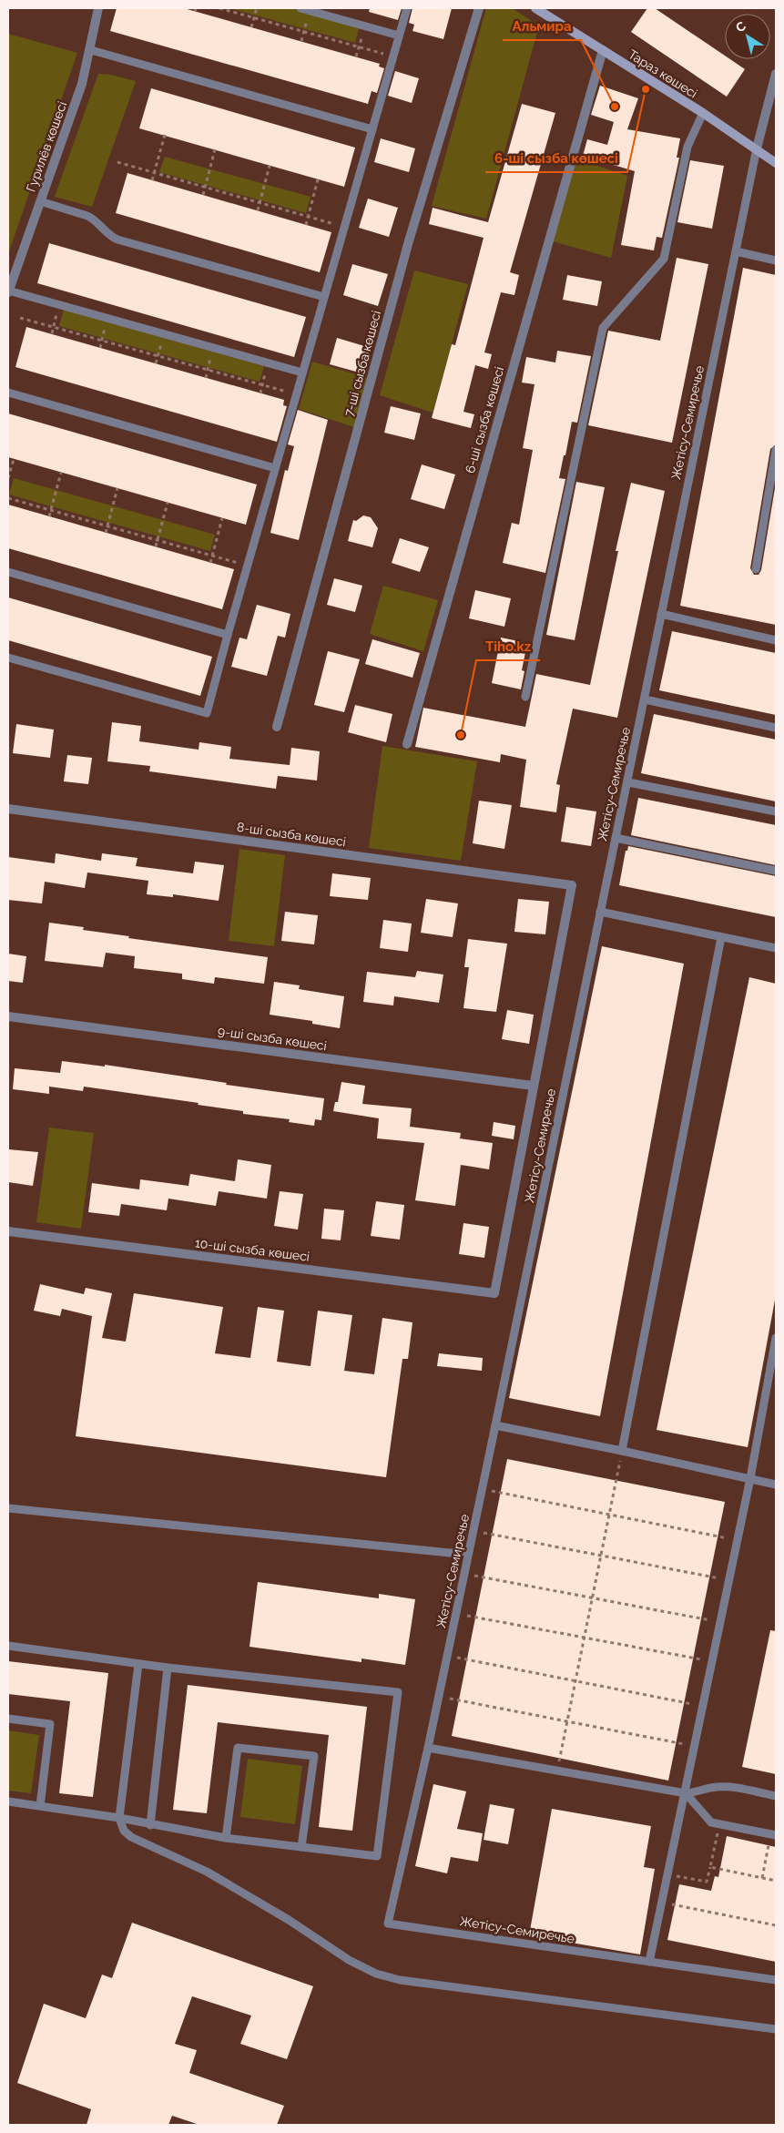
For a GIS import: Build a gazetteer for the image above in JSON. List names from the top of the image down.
{
  "streets": {
    "street": [
      "Тараз көшесі",
      "Гурилёв көшесі",
      "7-ші сызба көшесі",
      "6-ші сызба көшесі",
      "8-ші сызба көшесі",
      "9-ші сызба көшесі",
      "10-ші сызба көшесі"
    ],
    "lane": ["Жетісу-Семиречье"]
  },
  "crossings": [
    ["Тараз көшесі", "6-ші сызба көшесі"],
    ["Тараз көшесі", "Жетісу-Семиречье"],
    ["8-ші сызба көшесі", "9-ші сызба көшесі"],
    ["8-ші сызба көшесі", "10-ші сызба көшесі"],
    ["9-ші сызба көшесі", "10-ші сызба көшесі"]
  ],
  "places": ["6-ші сызба көшесі", "Альмира", "Tiho.kz"],
  "north": "top left"
}
